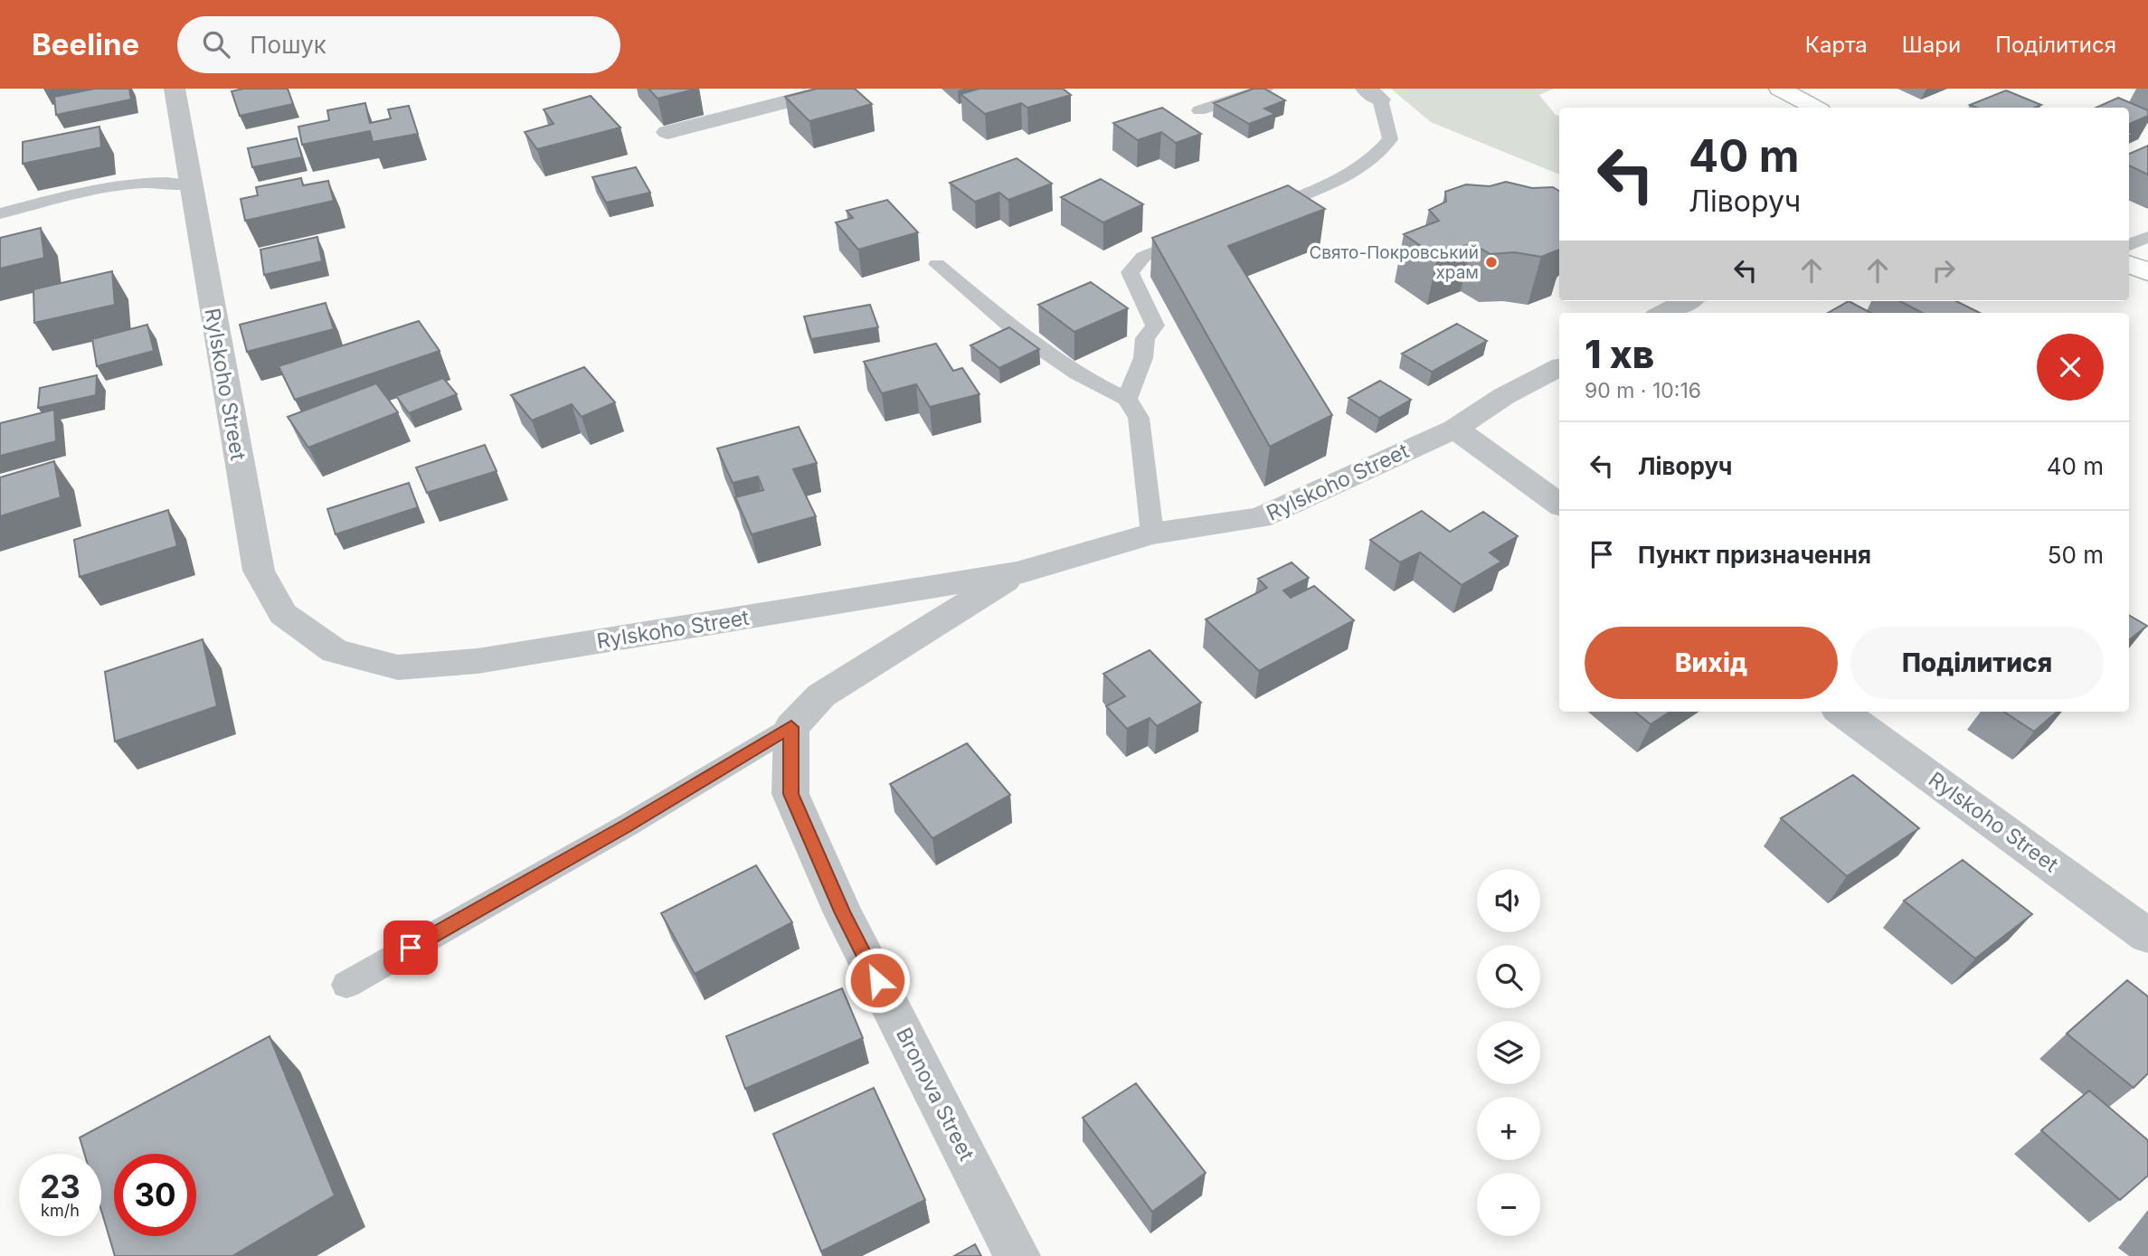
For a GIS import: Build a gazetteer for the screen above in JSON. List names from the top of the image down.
{
  "streets": {
    "street": ["Rylskoho Street", "Bronova Street"]
  },
  "places": ["Свято-Покровський храм"],
  "page": {
    "header": "Beeline",
    "search": "Пошук",
    "nav": ["Карта", "Шари", "Поділитися"],
    "turn": ["40 m", "Ліворуч"],
    "heading": ["1 хв", "90 m · 10:16"],
    "list": [
      {
        "name": "Ліворуч",
        "value": "40 m"
      },
      {
        "name": "Пункт призначення",
        "value": "50 m"
      }
    ],
    "buttons": ["Вихід", "Поділитися"],
    "map_buttons": ["+", "−"],
    "speed": "23 km/h",
    "limit": "30"
  }
}
